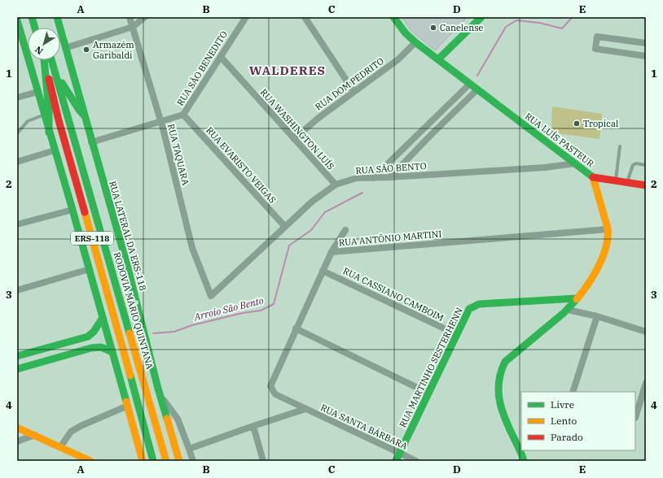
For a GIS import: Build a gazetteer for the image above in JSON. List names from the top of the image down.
{
  "streets": {
    "main road": [
      "RUA LUÍS PASTEUR",
      "RUA LATERAL DA ERS-118",
      "ERS-118",
      "RODOVIA MÁRIO QUINTANA",
      "RUA MARTINHO SESTERHENN"
    ],
    "street": [
      "RUA SÃO BENEDITO",
      "RUA DOM PEDRITO",
      "RUA WASHINGTON LUÍS",
      "RUA TAQUARA",
      "RUA EVARISTO VEIGAS",
      "RUA SÃO BENTO",
      "RUA ANTÔNIO MARTINI",
      "RUA CASSIANO CAMBOIM",
      "RUA SANTA BÁRBARA"
    ]
  },
  "crossings": [
    ["RUA SÃO BENEDITO", "RUA WASHINGTON LUÍS"],
    ["RUA SÃO BENEDITO", "RUA TAQUARA"],
    ["RUA SÃO BENEDITO", "RUA EVARISTO VEIGAS"],
    ["RUA SÃO BENEDITO", "RUA LATERAL DA ERS-118"],
    ["RUA DOM PEDRITO", "RUA WASHINGTON LUÍS"],
    ["RUA DOM PEDRITO", "RUA LUÍS PASTEUR"],
    ["RUA WASHINGTON LUÍS", "RUA SÃO BENTO"],
    ["RUA LUÍS PASTEUR", "RUA SÃO BENTO"],
    ["RUA LUÍS PASTEUR", "RUA ANTÔNIO MARTINI"],
    ["RUA LUÍS PASTEUR", "RUA MARTINHO SESTERHENN"],
    ["RUA TAQUARA", "RUA SÃO BENTO"],
    ["RUA EVARISTO VEIGAS", "RUA SÃO BENTO"],
    ["RUA ANTÔNIO MARTINI", "RUA CASSIANO CAMBOIM"],
    ["RUA ANTÔNIO MARTINI", "RUA SANTA BÁRBARA"],
    ["RUA CASSIANO CAMBOIM", "RUA MARTINHO SESTERHENN"],
    ["RUA MARTINHO SESTERHENN", "RUA SANTA BÁRBARA"]
  ],
  "districts": ["WALDERES"],
  "water": ["Arroio São Bento"],
  "places": ["Canelense", "Armazém Garibaldi", "Tropical"],
  "legend": ["Livre", "Lento", "Parado"],
  "north": "bottom left",
  "grid": {
    "columns": [
      "A",
      "B",
      "C",
      "D",
      "E"
    ],
    "rows": [
      "1",
      "2",
      "3",
      "4"
    ]
  }
}
